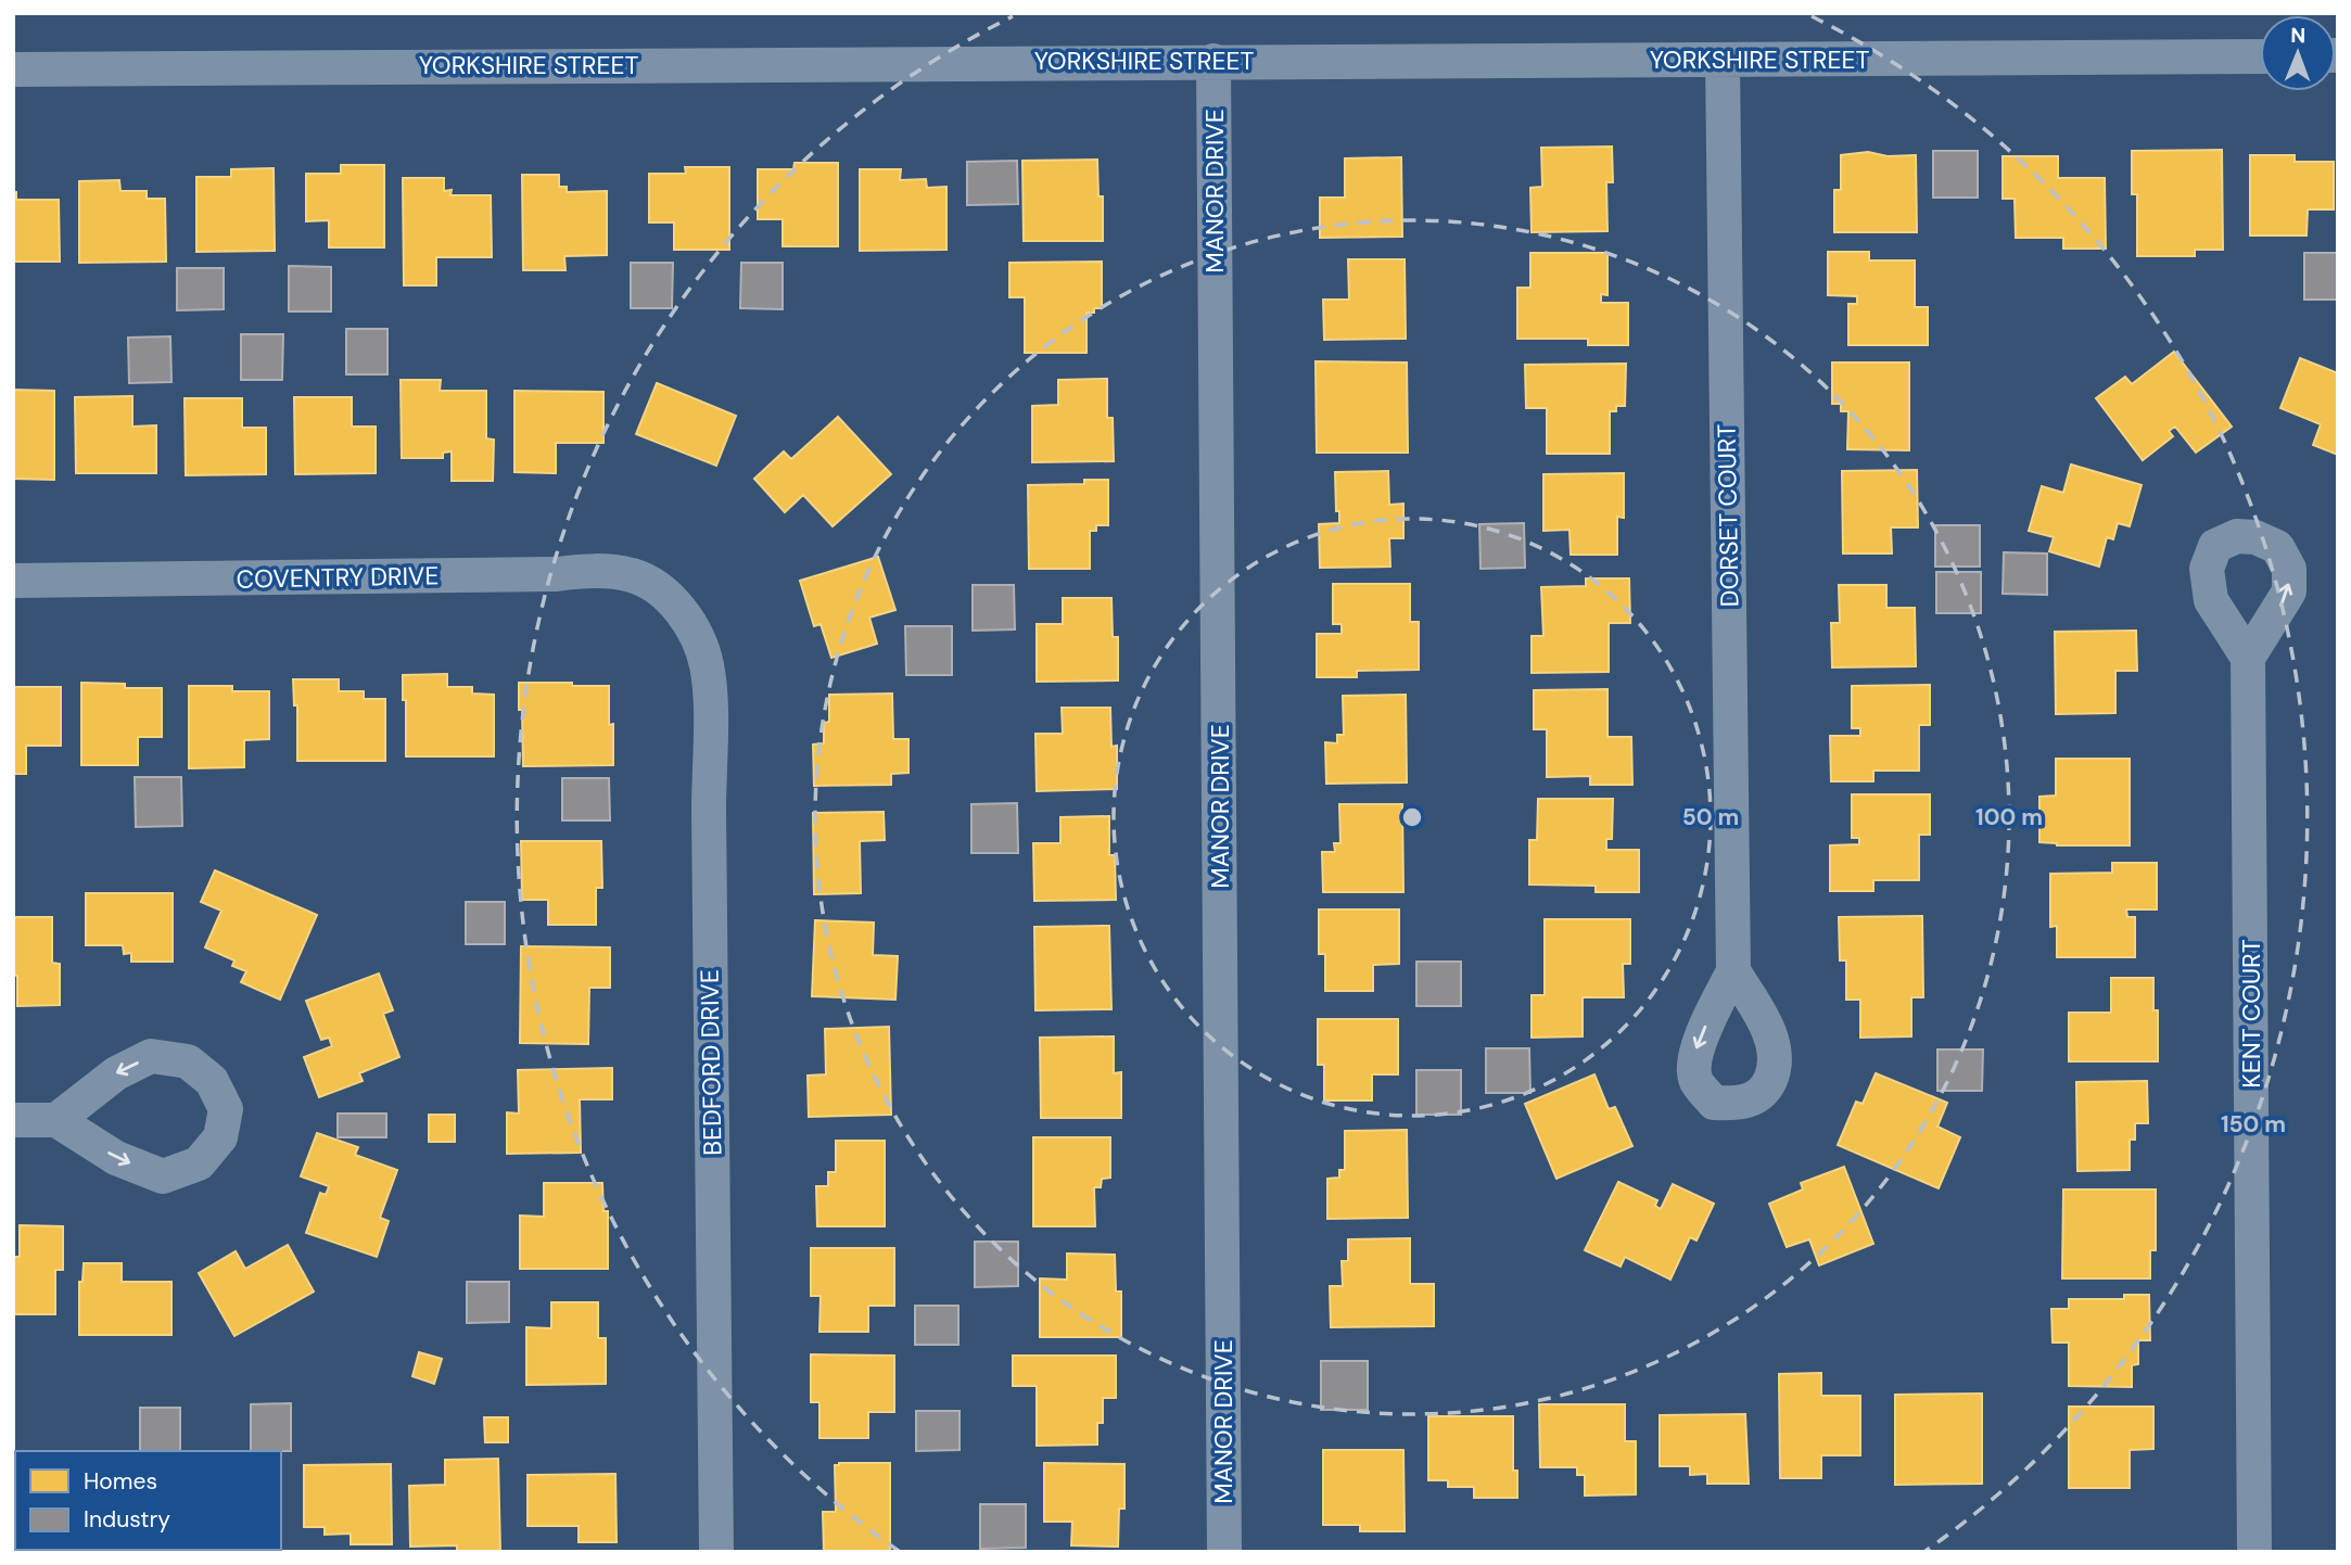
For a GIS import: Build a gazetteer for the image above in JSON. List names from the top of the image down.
{
  "streets": {
    "street": [
      "YORKSHIRE STREET",
      "MANOR DRIVE",
      "DORSET COURT",
      "COVENTRY DRIVE",
      "KENT COURT",
      "BEDFORD DRIVE"
    ]
  },
  "crossings": [
    ["YORKSHIRE STREET", "MANOR DRIVE"],
    ["YORKSHIRE STREET", "DORSET COURT"],
    ["COVENTRY DRIVE", "BEDFORD DRIVE"]
  ],
  "legend": ["Homes", "Industry"],
  "north": "top",
  "rings": ["50 m", "100 m", "150 m"]
}
